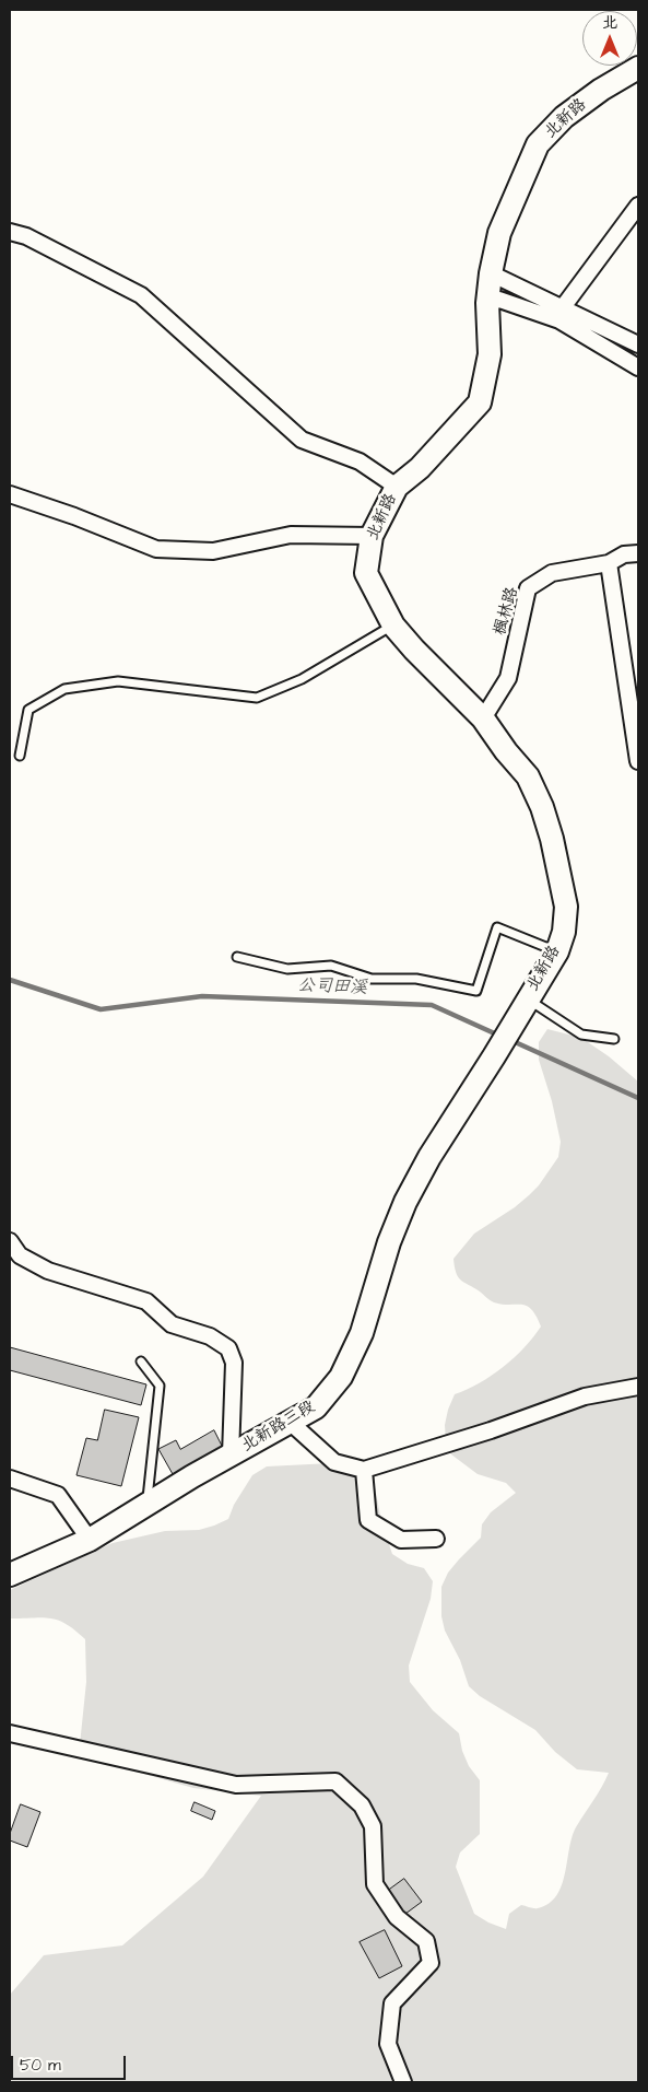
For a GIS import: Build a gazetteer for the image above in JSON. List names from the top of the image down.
{
  "streets": {
    "main road": ["北新路", "北新路三段"],
    "street": ["楓林路"]
  },
  "crossings": [
    ["北新路", "楓林路"],
    ["北新路", "北新路三段"]
  ],
  "water": ["公司田溪"],
  "scale_bar": "50 m",
  "north": "top"
}
